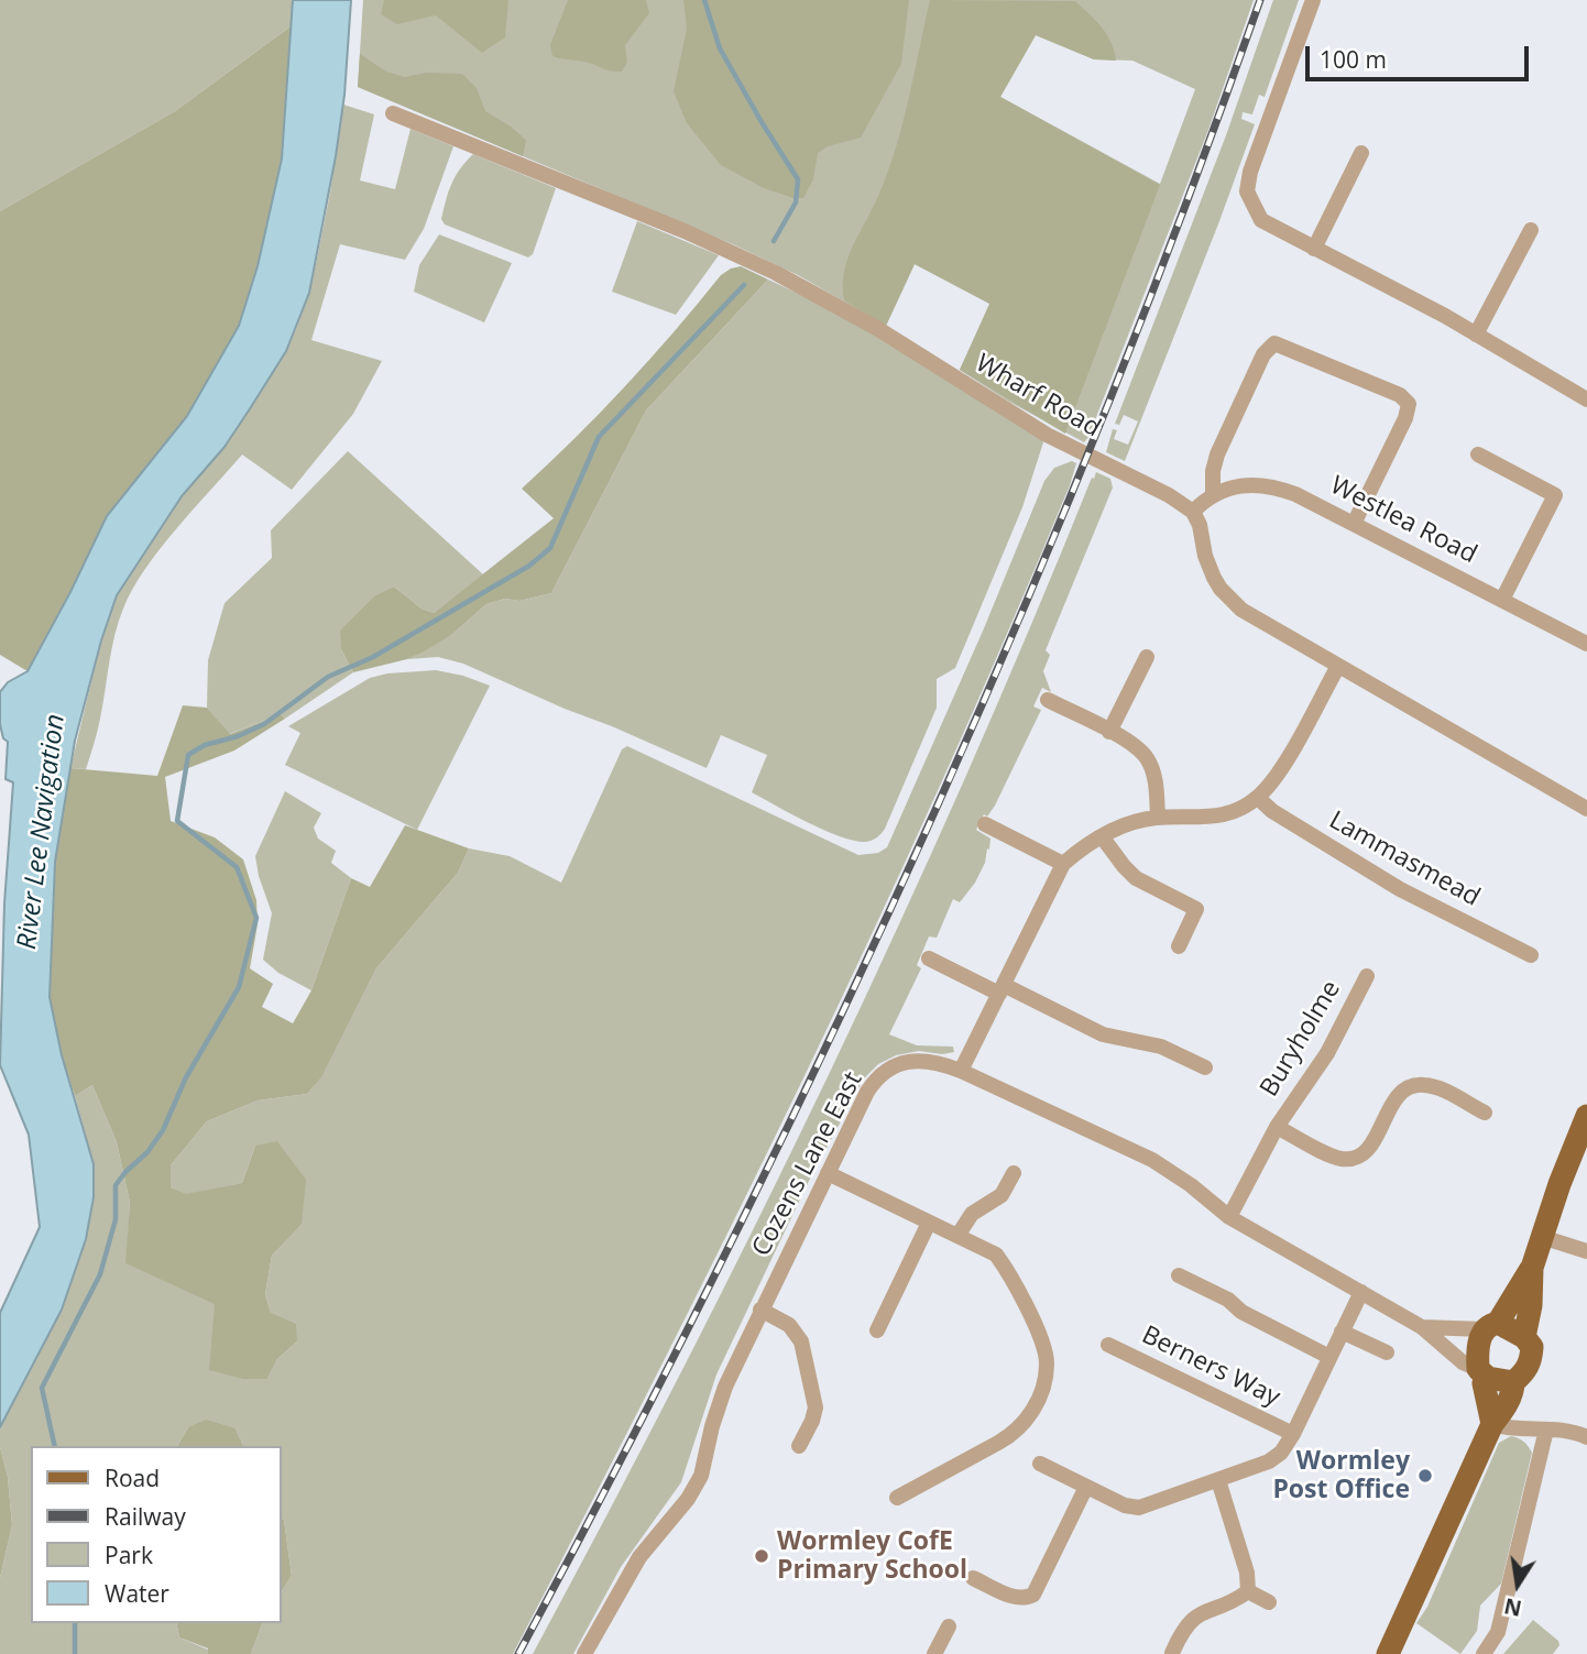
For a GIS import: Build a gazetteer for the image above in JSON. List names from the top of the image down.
{
  "streets": {
    "street": [
      "Wharf Road",
      "Westlea Road",
      "Lammasmead",
      "Buryholme",
      "Cozens Lane East",
      "Berners Way"
    ]
  },
  "crossings": [
    ["Buryholme", "Cozens Lane East"],
    ["Cozens Lane East", "Berners Way"]
  ],
  "water": ["River Lee Navigation"],
  "places": ["Wormley Post Office", "Wormley CofE Primary School"],
  "legend": [
    "Road",
    "Railway",
    "Park",
    "Water"
  ],
  "scale_bar": "100 m",
  "north": "bottom"
}
